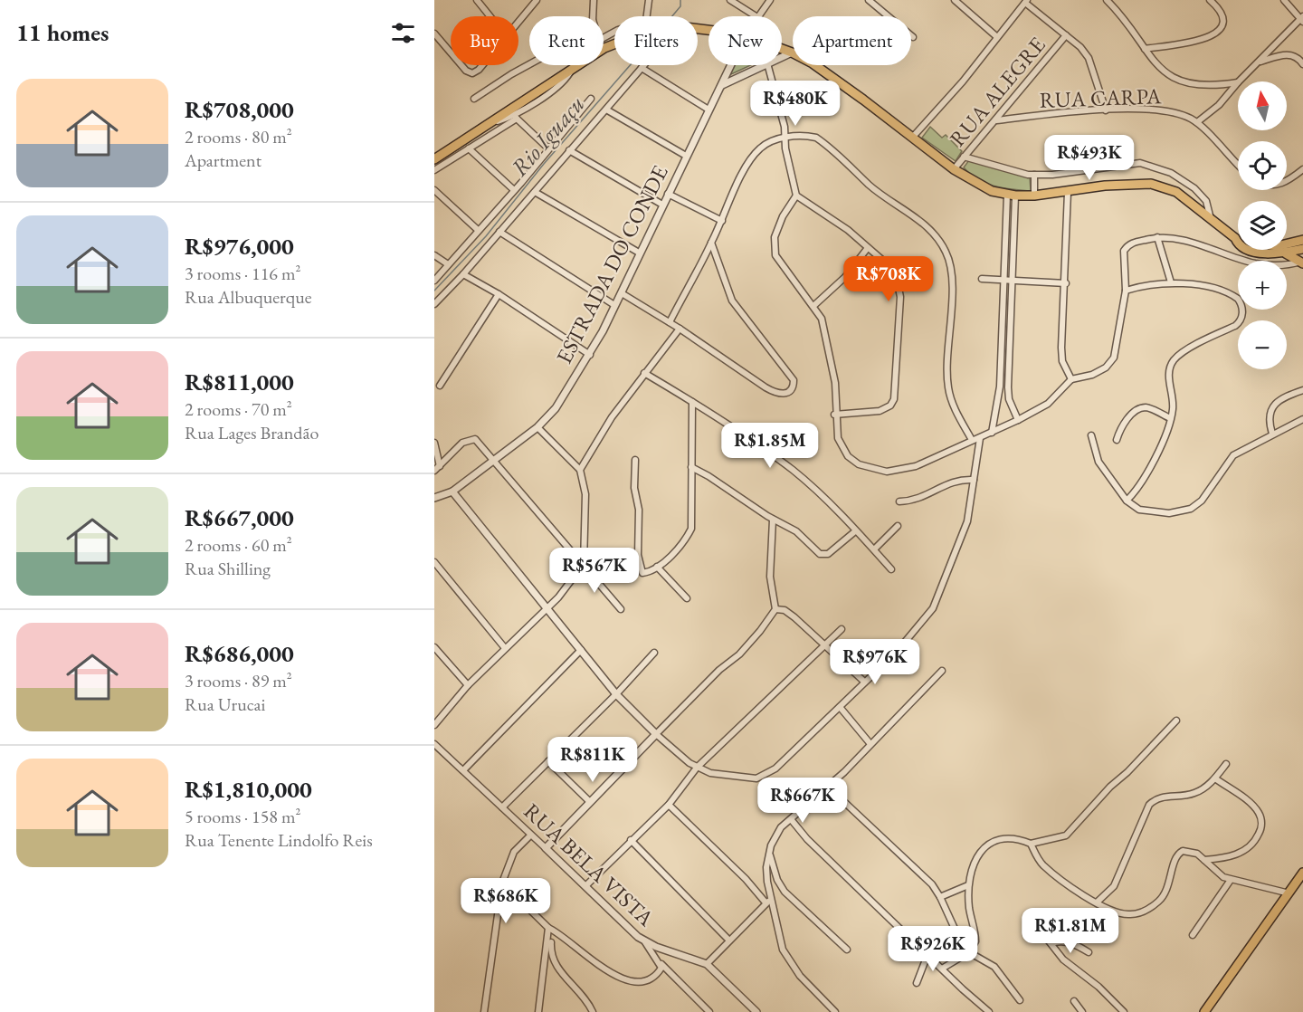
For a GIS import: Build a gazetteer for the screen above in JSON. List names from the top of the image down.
{
  "streets": {
    "street": [
      "RUA ALEGRE",
      "RUA CARPA",
      "ESTRADA DO CONDE",
      "RUA BELA VISTA"
    ]
  },
  "crossings": [
    ["RUA ALEGRE", "RUA CARPA"]
  ],
  "water": ["Rio Iguaçu"],
  "north": "top",
  "page": {
    "heading": "11 homes",
    "chip": [
      "Buy",
      "Rent",
      "Filters",
      "New",
      "Apartment"
    ],
    "list": [
      {
        "name": "R$708,000",
        "note": "2 rooms · 80 m² · Apartment"
      },
      {
        "name": "R$976,000",
        "note": "3 rooms · 116 m² · Rua Albuquerque"
      },
      {
        "name": "R$811,000",
        "note": "2 rooms · 70 m² · Rua Lages Brandão"
      },
      {
        "name": "R$667,000",
        "note": "2 rooms · 60 m² · Rua Shilling"
      },
      {
        "name": "R$686,000",
        "note": "3 rooms · 89 m² · Rua Urucai"
      },
      {
        "name": "R$1,810,000",
        "note": "5 rooms · 158 m² · Rua Tenente Lindolfo Reis"
      }
    ],
    "price": [
      "R$480K",
      "R$493K",
      "R$708K",
      "R$1.85M",
      "R$567K",
      "R$976K",
      "R$811K",
      "R$667K",
      "R$686K",
      "R$1.81M",
      "R$926K"
    ],
    "map_buttons": ["+", "−"]
  }
}
